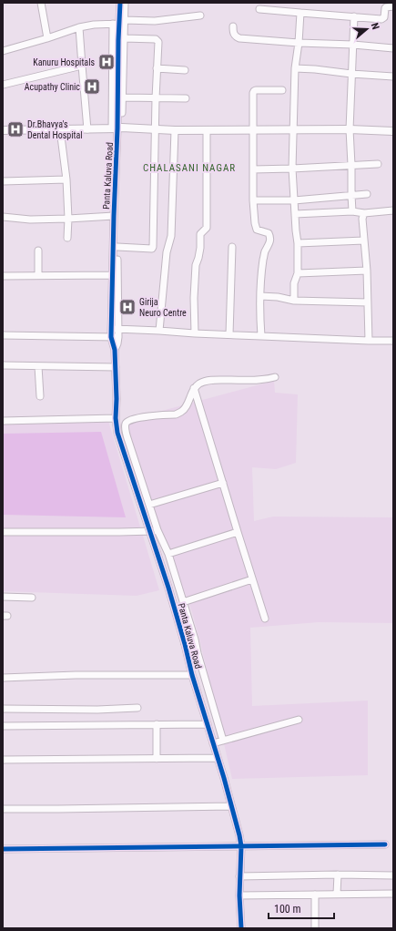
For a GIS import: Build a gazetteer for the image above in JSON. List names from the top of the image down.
{
  "streets": {
    "street": ["Panta Kaluva Road"]
  },
  "districts": ["CHALASANI NAGAR"],
  "places": {
    "hospital": [
      "Kanuru Hospitals",
      "Acupathy Clinic",
      "Dr.Bhavya's Dental Hospital",
      "Girija Neuro Centre"
    ]
  },
  "scale_bar": "100 m",
  "north": "right"
}
